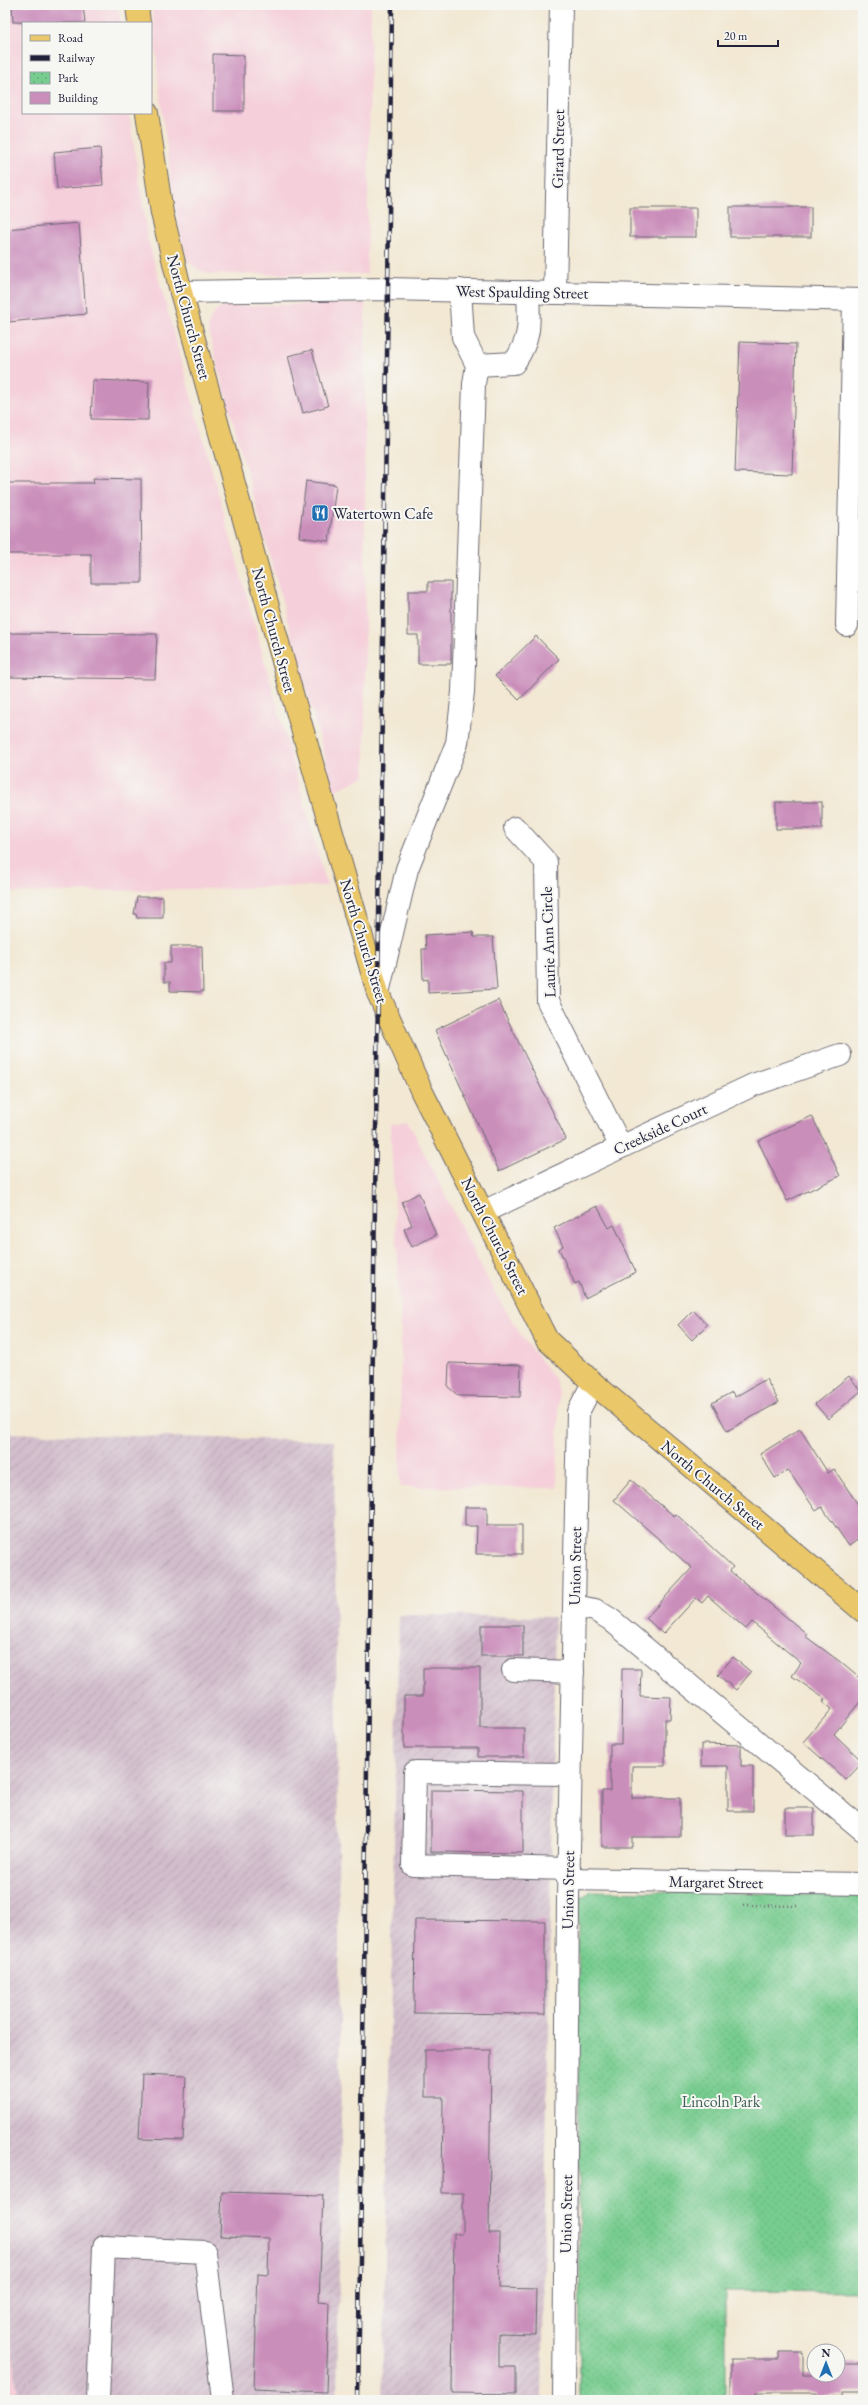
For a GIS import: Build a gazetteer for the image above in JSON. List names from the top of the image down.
{
  "streets": {
    "main road": ["North Church Street"],
    "street": [
      "Girard Street",
      "West Spaulding Street",
      "Laurie Ann Circle",
      "Creekside Court",
      "Union Street",
      "Margaret Street"
    ]
  },
  "crossings": [
    ["Girard Street", "West Spaulding Street"],
    ["West Spaulding Street", "North Church Street"],
    ["North Church Street", "Creekside Court"],
    ["North Church Street", "Union Street"],
    ["Laurie Ann Circle", "Creekside Court"],
    ["Union Street", "Margaret Street"]
  ],
  "parks": ["Lincoln Park"],
  "places": {
    "restaurant": ["Watertown Cafe"]
  },
  "legend": [
    "Road",
    "Railway",
    "Park",
    "Building"
  ],
  "scale_bar": "20 m",
  "north": "top"
}
